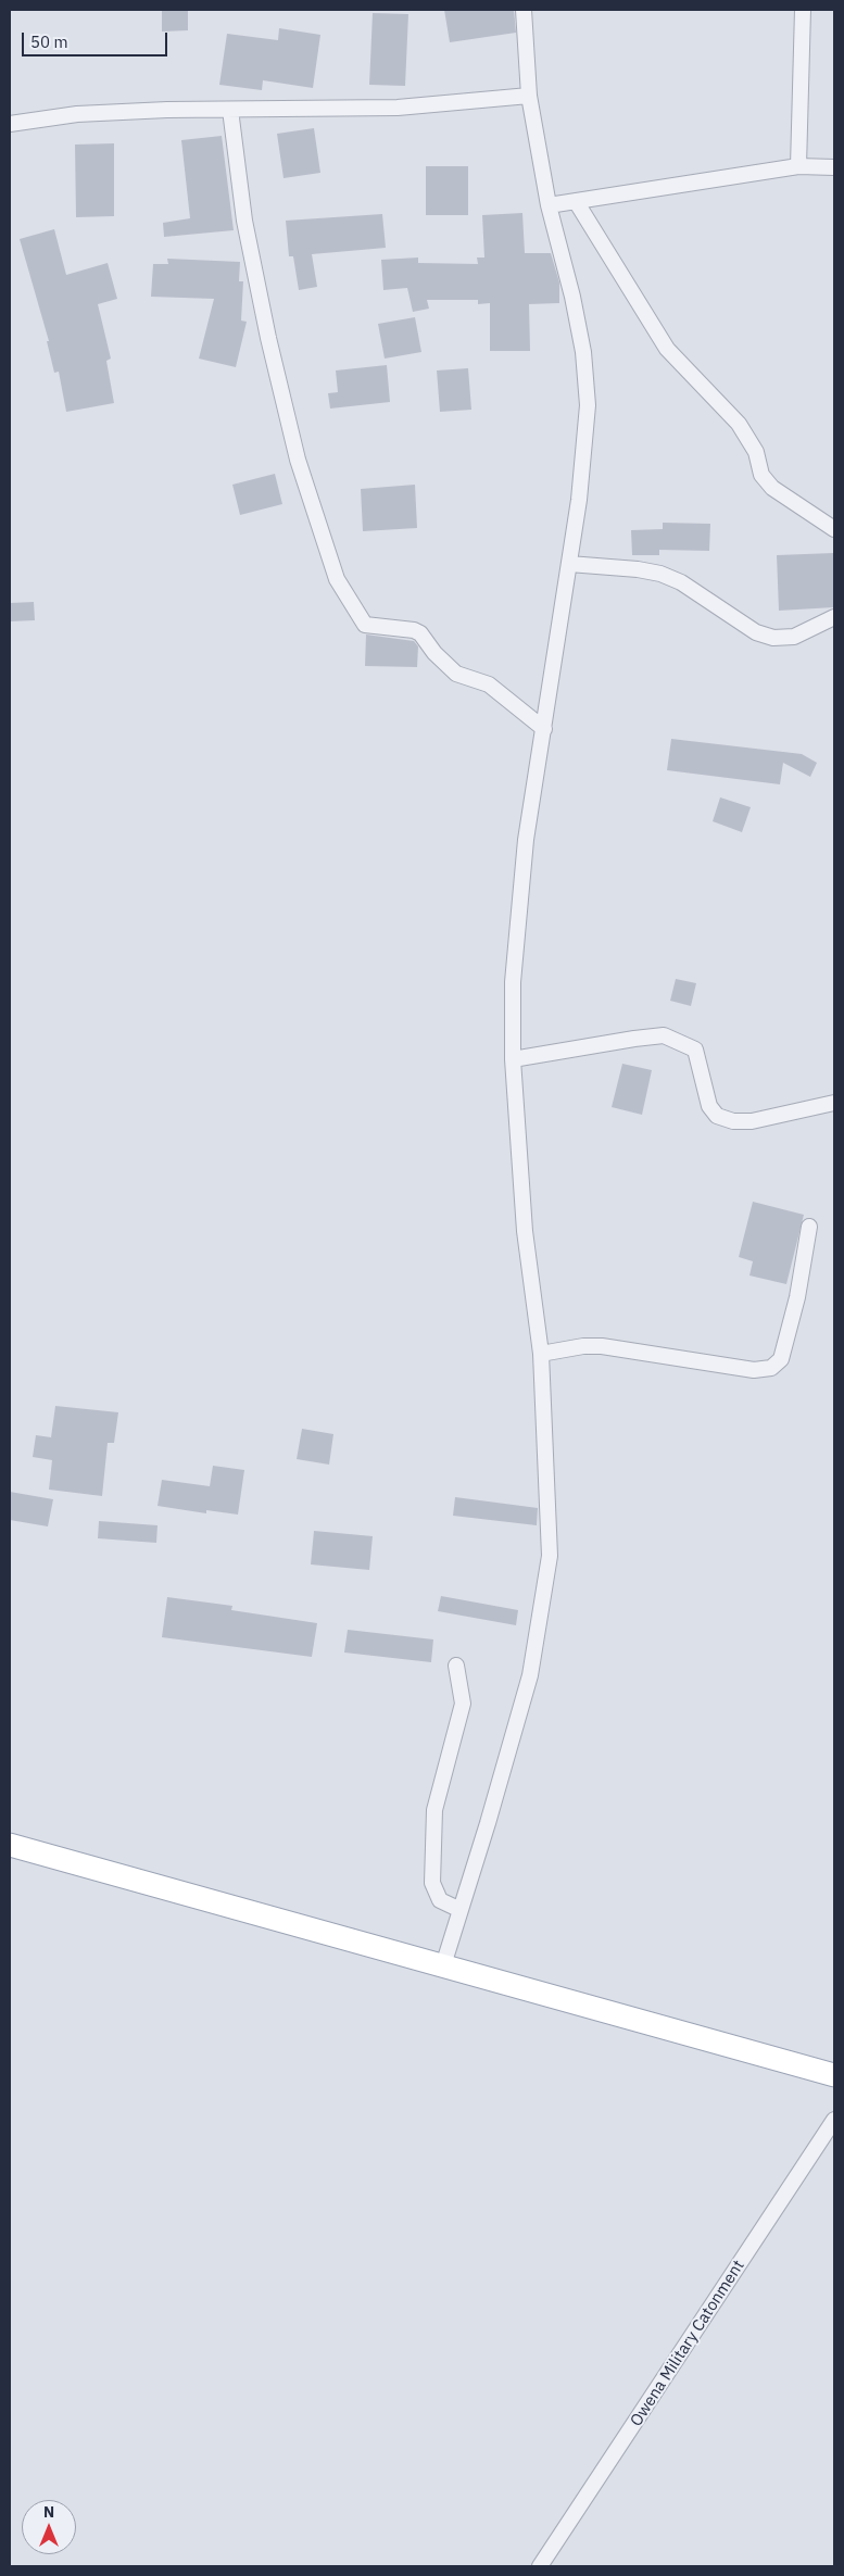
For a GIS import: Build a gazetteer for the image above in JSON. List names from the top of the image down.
{
  "streets": {
    "street": ["Owena Military Catonment"]
  },
  "scale_bar": "50 m",
  "north": "top"
}
